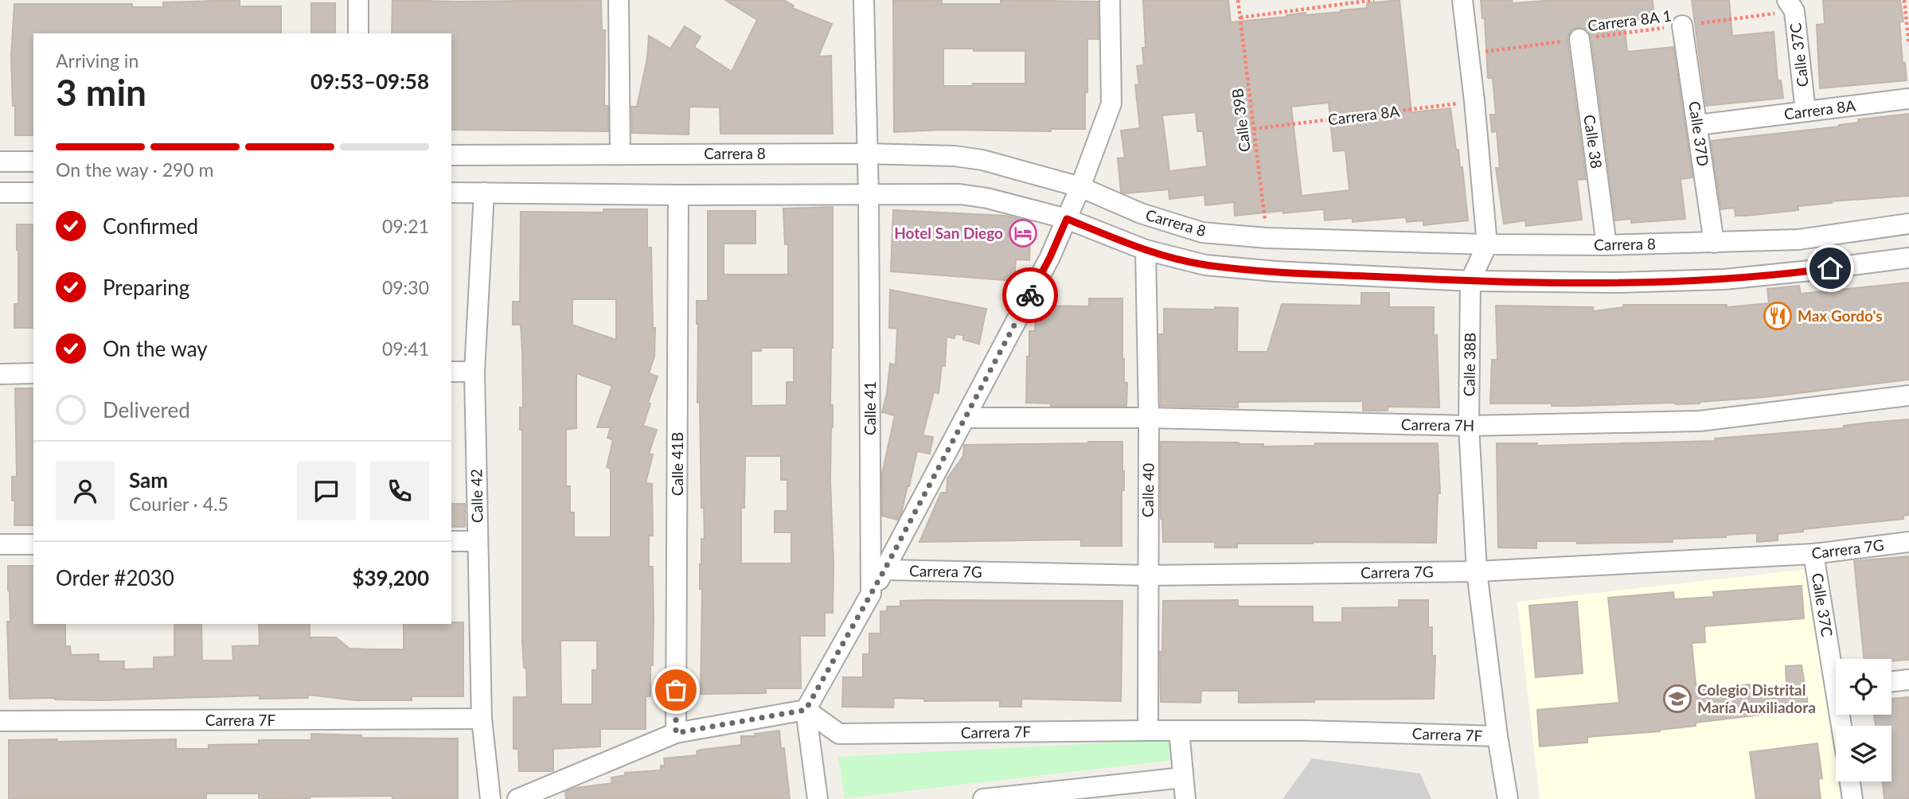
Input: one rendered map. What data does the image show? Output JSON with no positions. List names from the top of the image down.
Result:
{
  "streets": {
    "street": [
      "Calle 37C",
      "Carrera 8A",
      "Calle 37D",
      "Calle 38",
      "Carrera 8",
      "Calle 38B",
      "Calle 41",
      "Carrera 7H",
      "Calle 41B",
      "Calle 40",
      "Calle 42",
      "Carrera 7G",
      "Carrera 7F"
    ],
    "path": ["Carrera 8A 1", "Calle 39B"]
  },
  "crossings": [
    ["Carrera 8A 1", "Calle 37C"],
    ["Carrera 8A 1", "Calle 37D"],
    ["Carrera 8A 1", "Calle 38"],
    ["Carrera 8A 1", "Calle 38B"],
    ["Calle 37C", "Carrera 8A"],
    ["Calle 37C", "Carrera 7G"],
    ["Carrera 8A", "Calle 39B"],
    ["Carrera 8A", "Calle 37D"],
    ["Carrera 8A", "Calle 38B"],
    ["Calle 39B", "Carrera 8"],
    ["Calle 37D", "Carrera 8"],
    ["Calle 38", "Carrera 8"],
    ["Carrera 8", "Calle 38B"],
    ["Carrera 8", "Calle 41"],
    ["Calle 38B", "Carrera 7H"],
    ["Calle 38B", "Carrera 7G"],
    ["Calle 38B", "Carrera 7F"],
    ["Calle 41", "Carrera 7F"],
    ["Carrera 7H", "Calle 40"],
    ["Calle 40", "Carrera 7G"],
    ["Calle 40", "Carrera 7F"],
    ["Calle 42", "Carrera 7F"]
  ],
  "places": {
    "hotel": ["Hotel San Diego"],
    "restaurant": ["Max Gordo's"],
    "school or university": ["Colegio Distrital María Auxiliadora"]
  },
  "page": {
    "heading": ["3 min", "Arriving in", "09:53–09:58"],
    "panel": [
      "Sam",
      "Courier · 4.5",
      "Order #2030",
      "$39,200"
    ],
    "bar": "On the way · 290 m",
    "list": [
      ["Confirmed", "09:21"],
      ["Preparing", "09:30"],
      ["On the way", "09:41"],
      "Delivered"
    ]
  }
}
